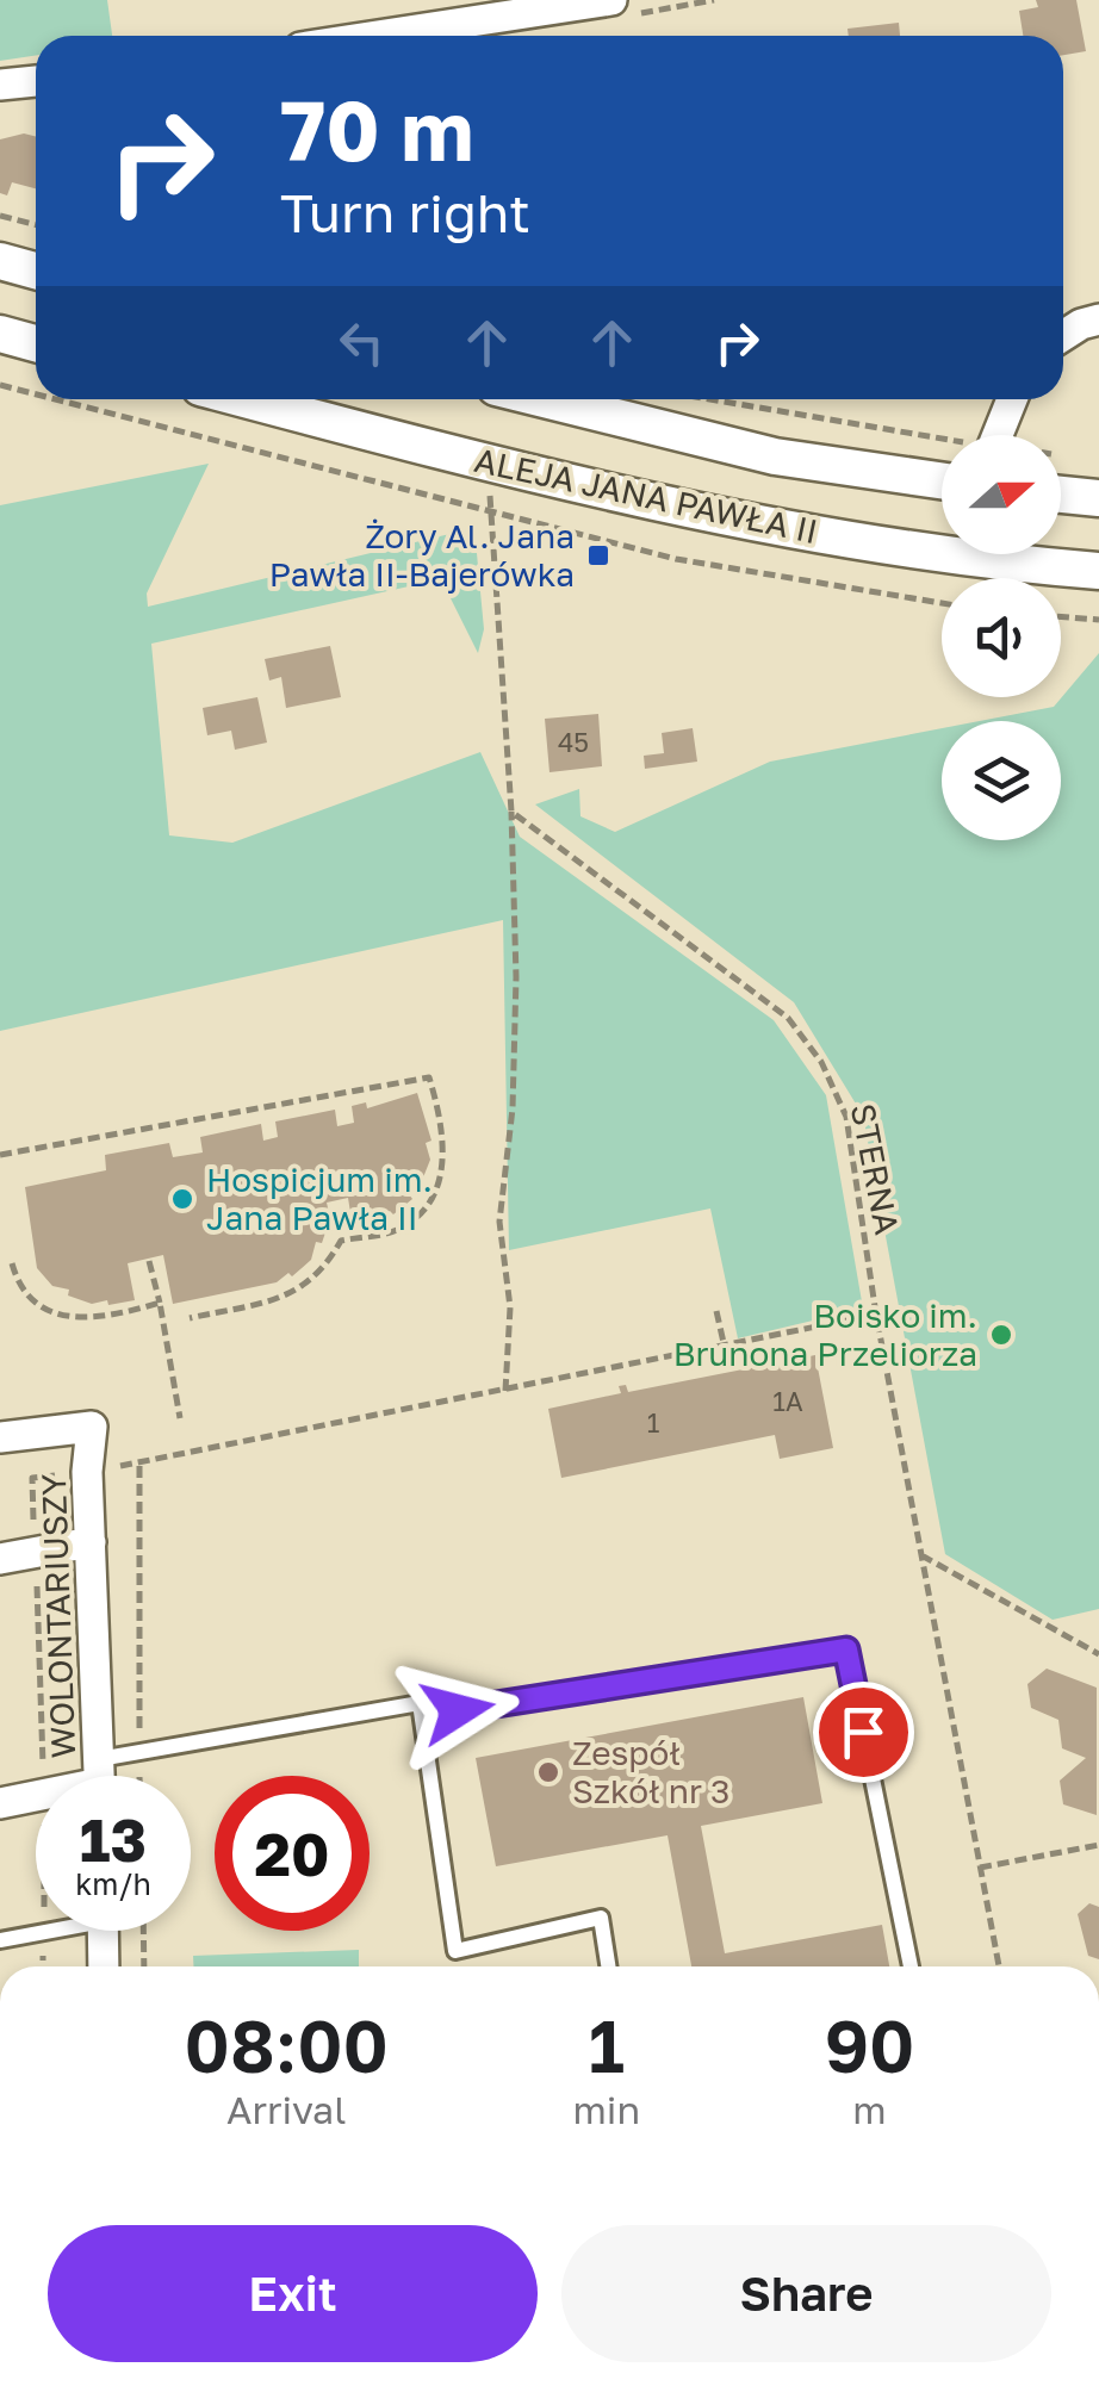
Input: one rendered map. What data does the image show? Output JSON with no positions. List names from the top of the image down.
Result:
{
  "streets": {
    "street": ["ALEJA JANA PAWŁA II", "WOLONTARIUSZY"],
    "path": ["STERNA"]
  },
  "places": {
    "transit": ["Żory Al. Jana Pawła II-Bajerówka"],
    "other": ["Hospicjum im. Jana Pawła II", "Boisko im. Brunona Przeliorza", "Zespół Szkół nr 3"]
  },
  "house_numbers": ["45", "1A", "1"],
  "north": "right",
  "page": {
    "turn": ["70 m", "Turn right"],
    "speed": "13 km/h",
    "limit": "20",
    "eta": [
      "08:00",
      "Arrival",
      "1",
      "min",
      "90",
      "m"
    ],
    "buttons": ["Exit", "Share"]
  }
}
